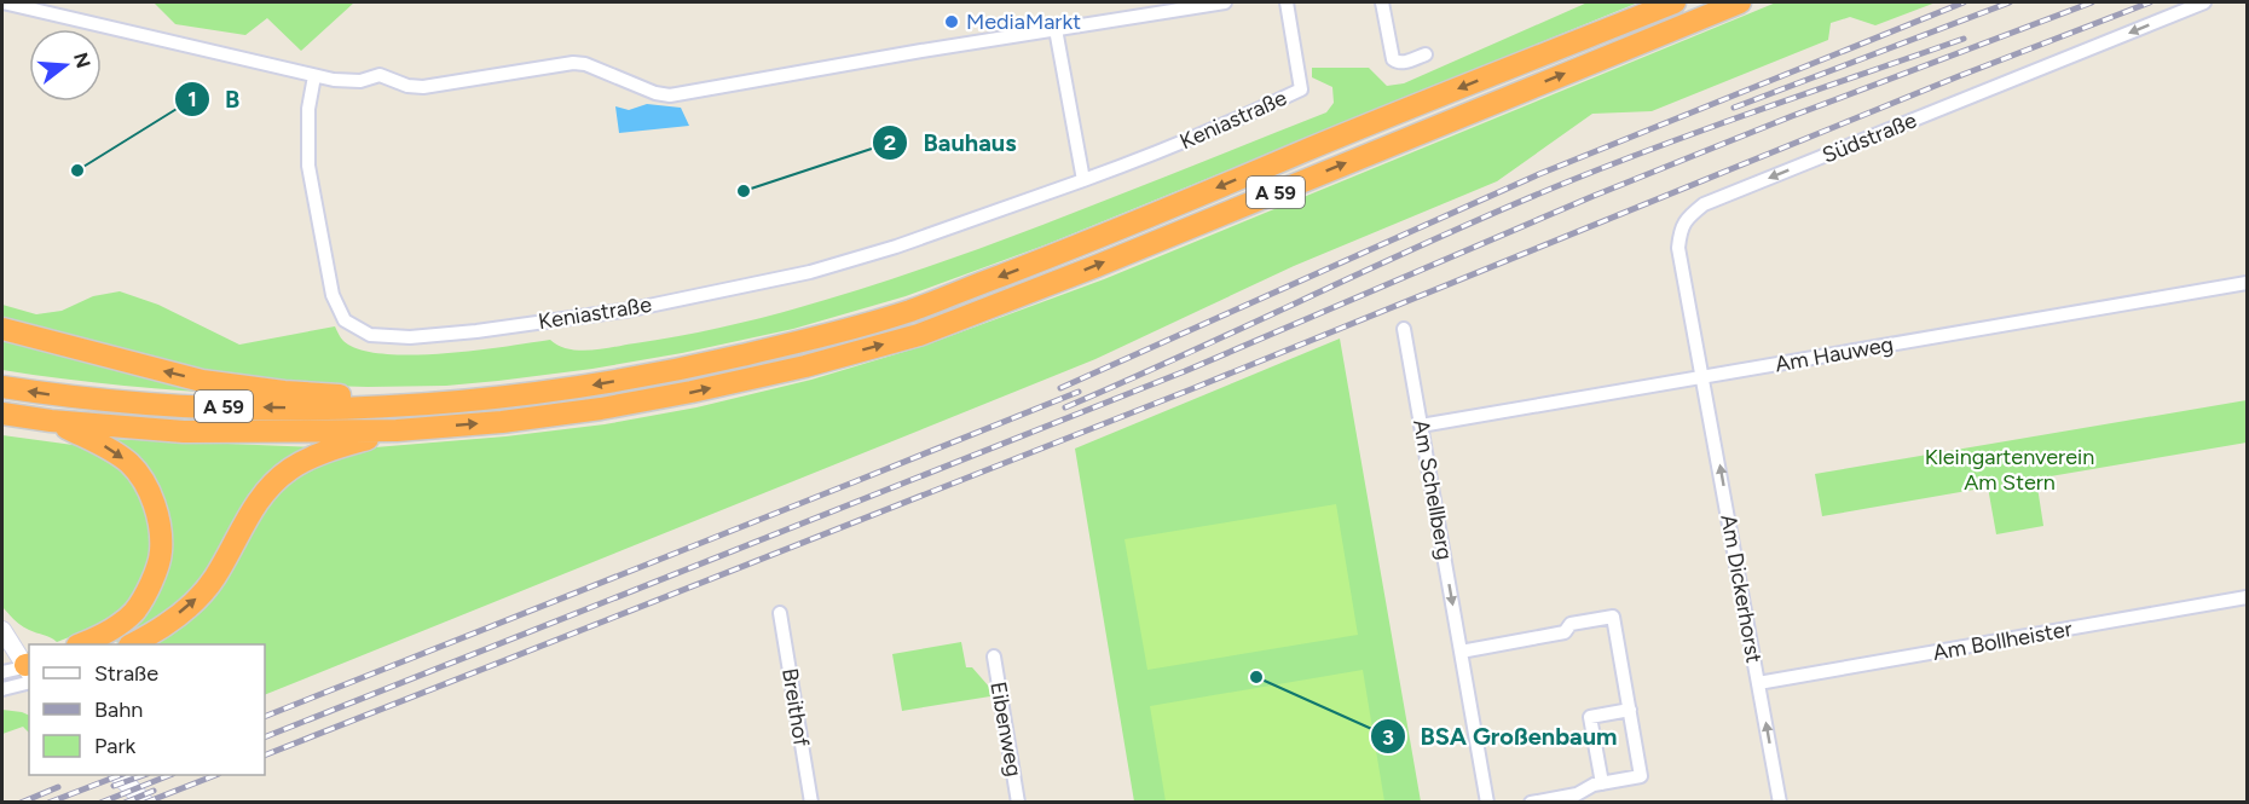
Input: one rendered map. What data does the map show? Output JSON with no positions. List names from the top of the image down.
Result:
{
  "streets": {
    "highway": ["A 59"],
    "street": [
      "Keniastraße",
      "Südstraße",
      "Am Hauweg",
      "Am Schellberg",
      "Am Dickerhorst",
      "Am Bollheister",
      "Breithof",
      "Eibenweg"
    ]
  },
  "crossings": [
    ["Südstraße", "Am Hauweg"],
    ["Südstraße", "Am Dickerhorst"],
    ["Am Hauweg", "Am Schellberg"],
    ["Am Hauweg", "Am Dickerhorst"],
    ["Am Dickerhorst", "Am Bollheister"]
  ],
  "one_way": ["Südstraße", "Am Schellberg", "Am Dickerhorst"],
  "parks": ["Kleingartenverein Am Stern"],
  "places": [
    "MediaMarkt",
    "B",
    "Bauhaus",
    "BSA Großenbaum"
  ],
  "legend": ["Straße", "Bahn", "Park"],
  "north": "right"
}
